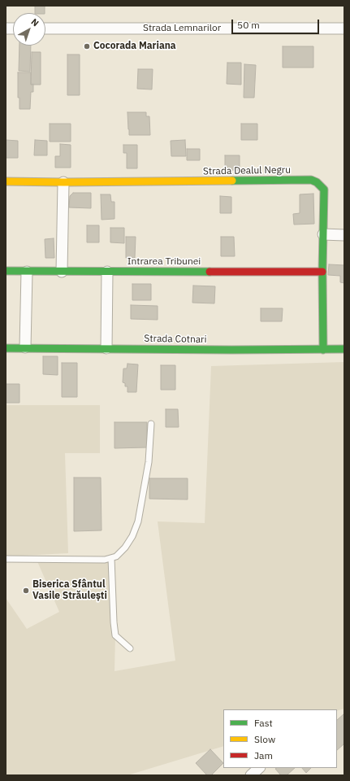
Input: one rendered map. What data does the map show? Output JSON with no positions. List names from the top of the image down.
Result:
{
  "streets": {
    "street": [
      "Strada Lemnarilor",
      "Strada Dealul Negru",
      "Intrarea Tribunei",
      "Strada Cotnari"
    ]
  },
  "crossings": [
    ["Strada Dealul Negru", "Intrarea Tribunei"],
    ["Strada Dealul Negru", "Strada Cotnari"]
  ],
  "places": ["Cocorada Mariana", "Biserica Sfântul Vasile Străulești"],
  "legend": ["Fast", "Slow", "Jam"],
  "scale_bar": "50 m",
  "north": "top right"
}
